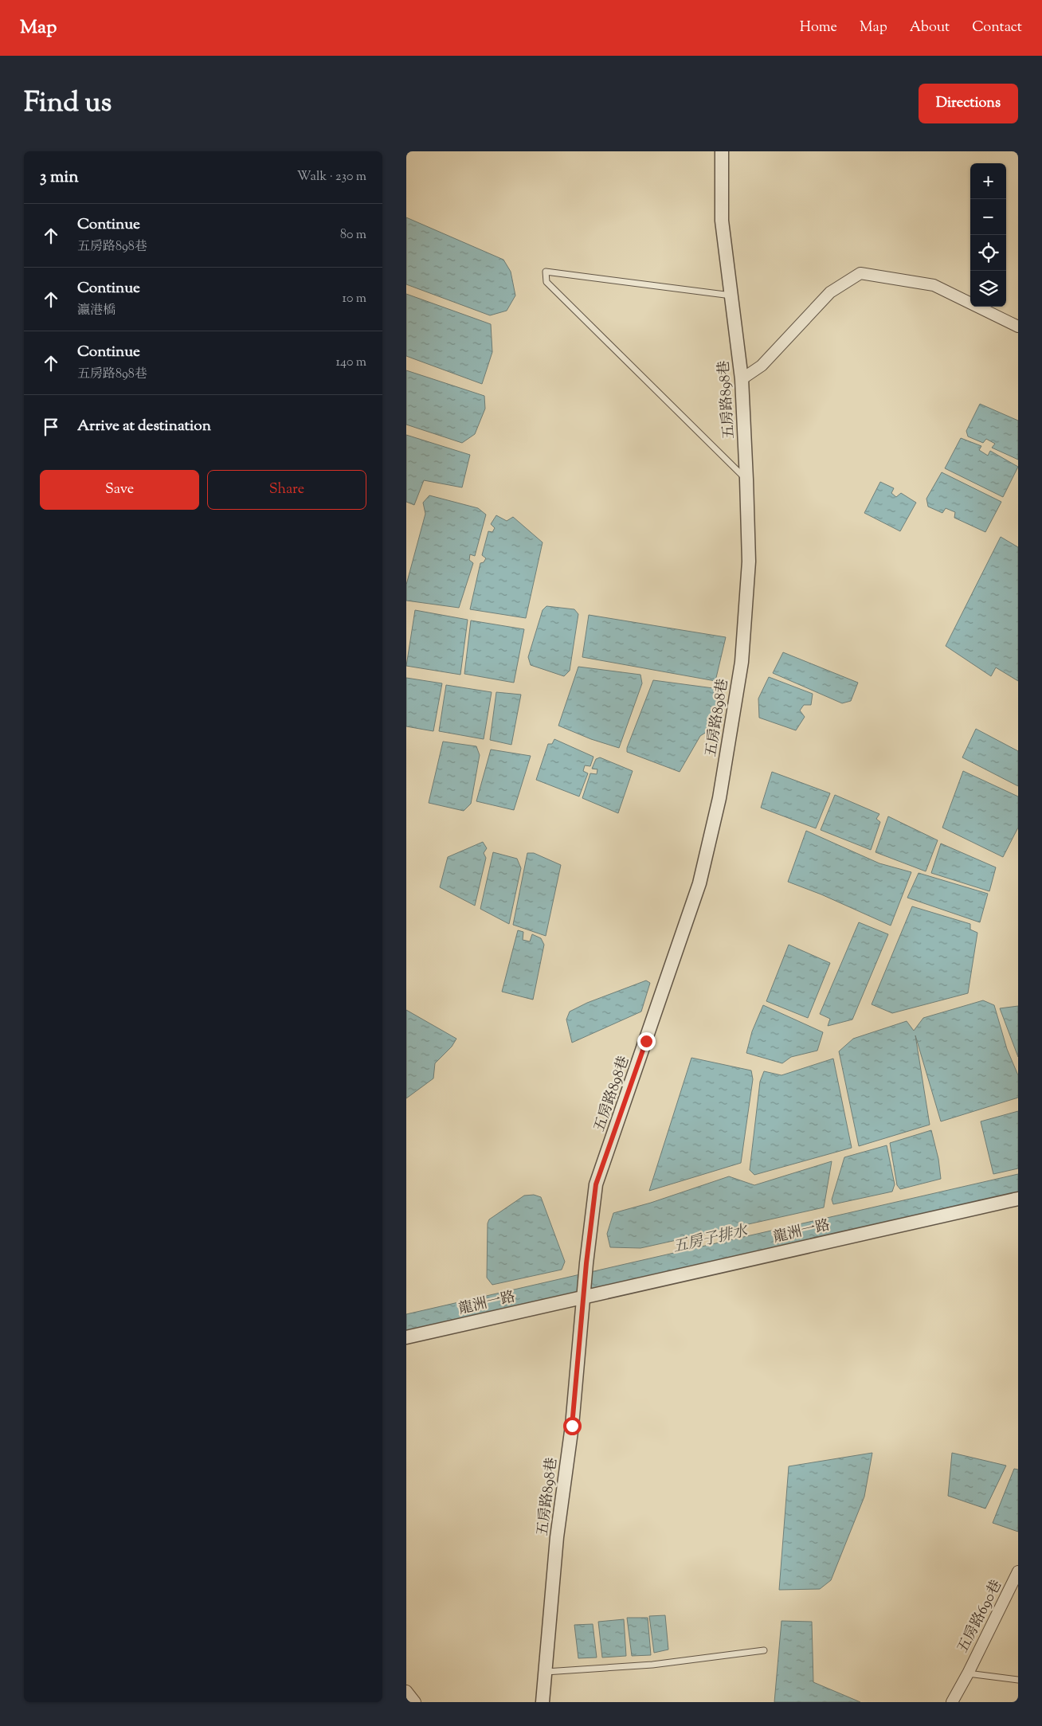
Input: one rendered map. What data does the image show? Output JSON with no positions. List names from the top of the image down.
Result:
{
  "streets": {
    "street": ["五房路898巷", "龍洲一路", "五房路690巷"]
  },
  "crossings": [
    ["五房路898巷", "龍洲一路"]
  ],
  "water": ["五房子排水"],
  "page": {
    "header": "Map",
    "nav": [
      "Home",
      "Map",
      "About",
      "Contact"
    ],
    "title": "Find us",
    "buttons": [
      "Directions",
      ["Save", "Share"]
    ],
    "heading": ["3 min", "Walk · 230 m"],
    "map_buttons": ["+", "−"],
    "list": [
      ["Continue", "五房路898巷", "80 m"],
      ["Continue", "瀛港橋", "10 m"],
      ["Continue", "五房路898巷", "140 m"],
      "Arrive at destination"
    ]
  }
}
